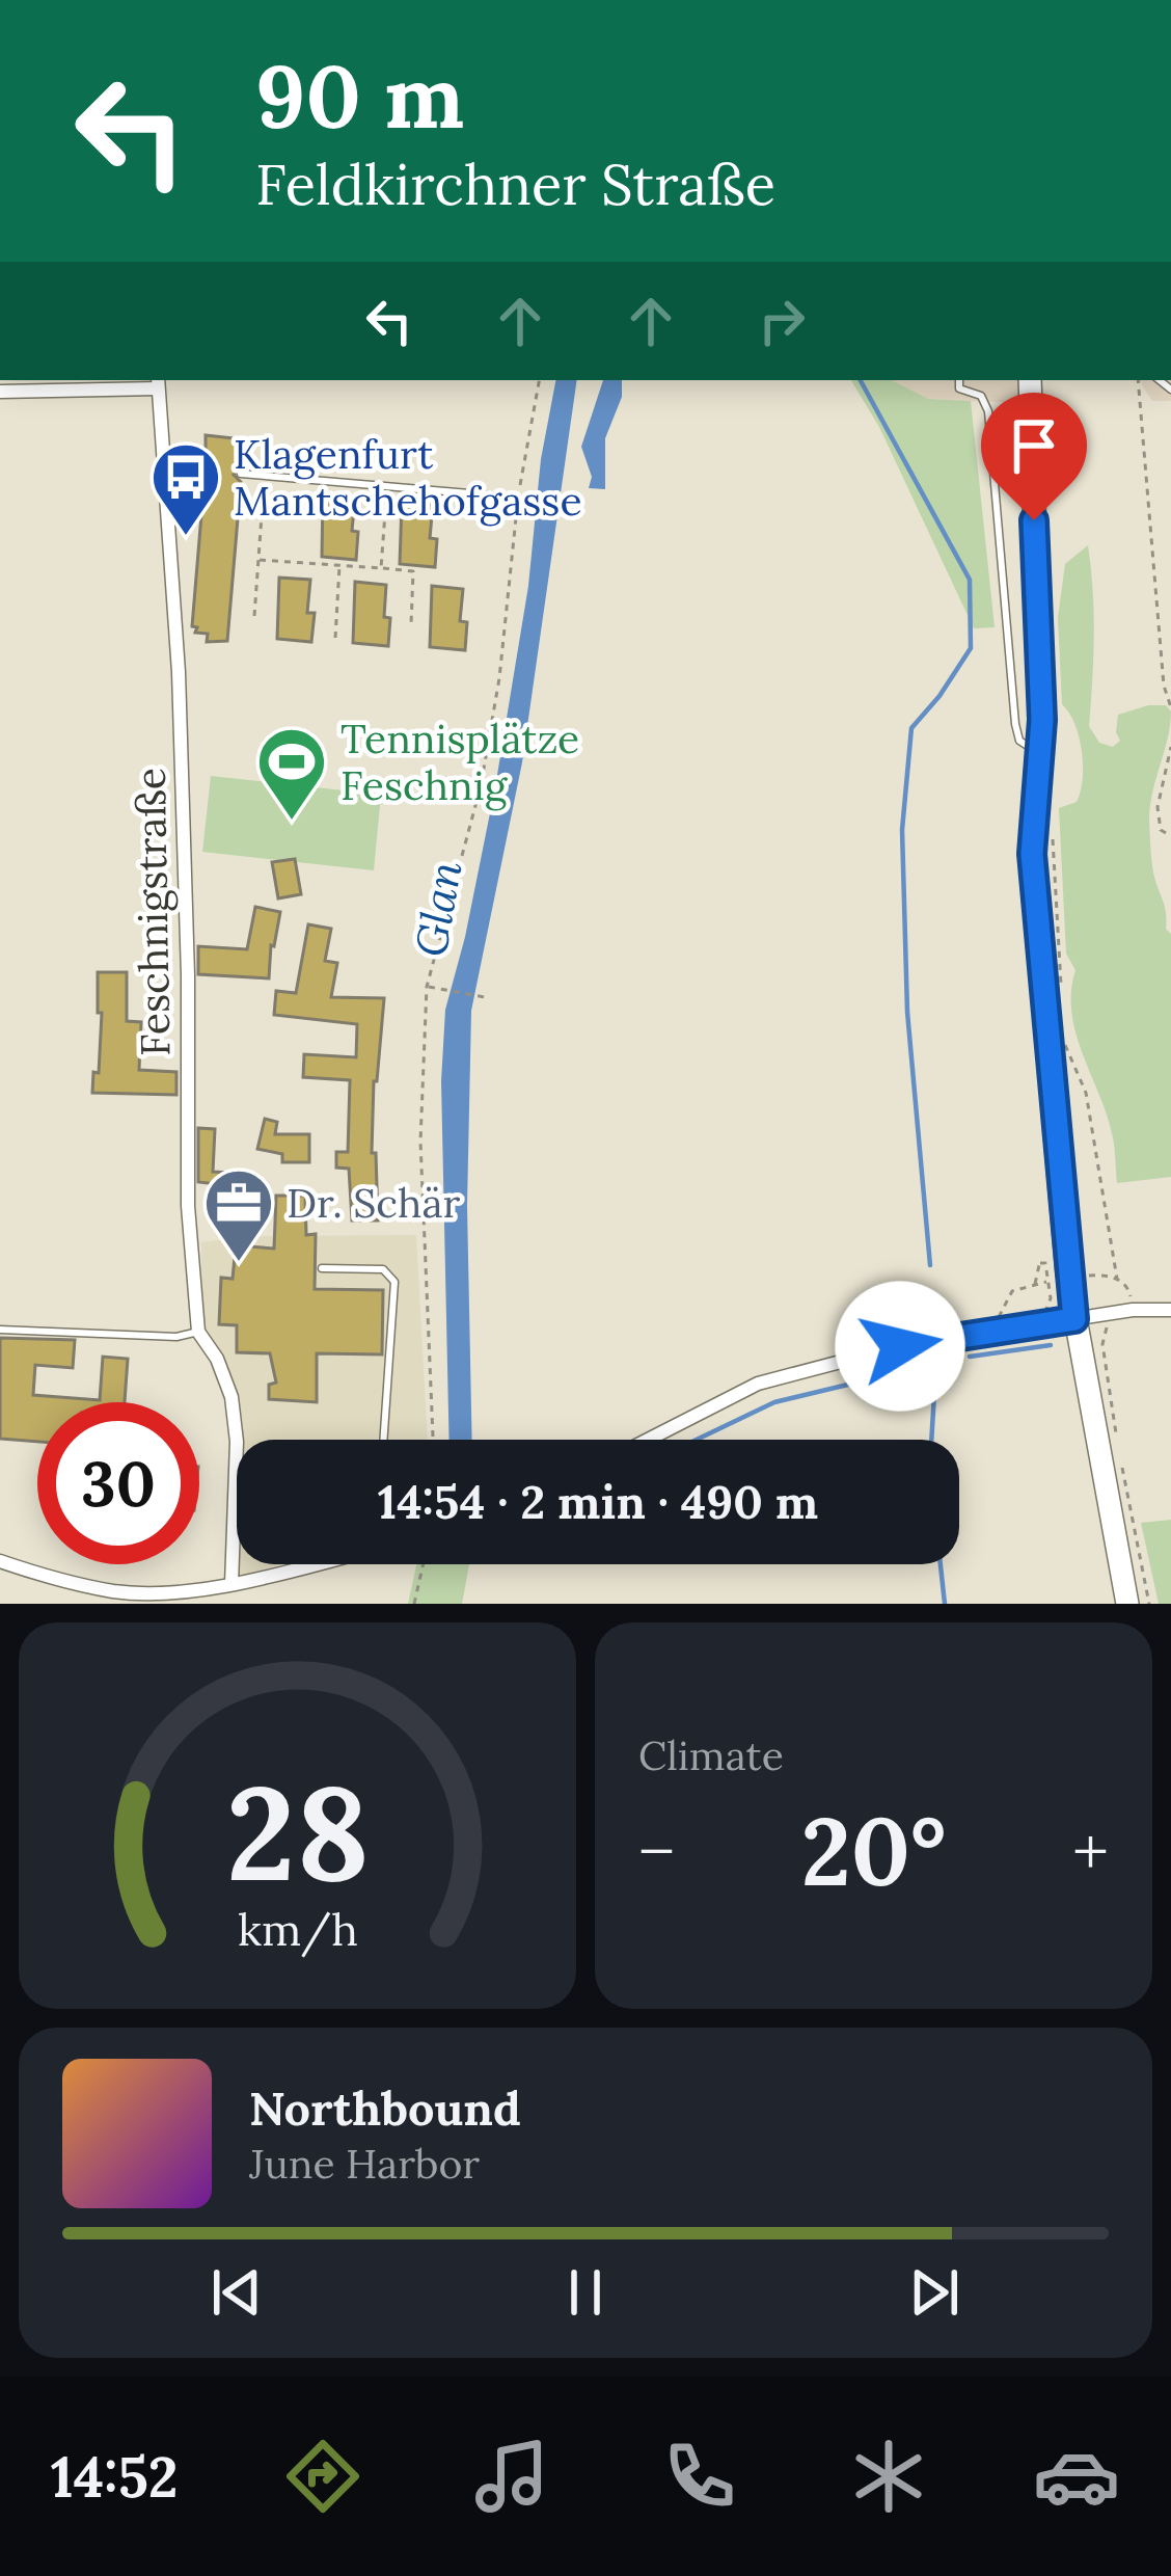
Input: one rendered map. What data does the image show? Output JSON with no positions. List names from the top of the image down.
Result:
{
  "streets": {
    "street": ["Feschnigstraße"]
  },
  "water": ["Glan"],
  "places": {
    "bus stop": ["Klagenfurt Mantschehofgasse"],
    "sports": ["Tennisplätze Feschnig"],
    "office": ["Dr. Schär"]
  },
  "page": {
    "turn": ["90 m", "Feldkirchner Straße"],
    "limit": "30",
    "trip": "14:54 · 2 min · 490 m",
    "tile": "Climate",
    "heat": ["−", "20°", "+"],
    "song": ["Northbound", "June Harbor"],
    "tabs": "14:52",
    "gauge": ["28", "km/h"]
  }
}
